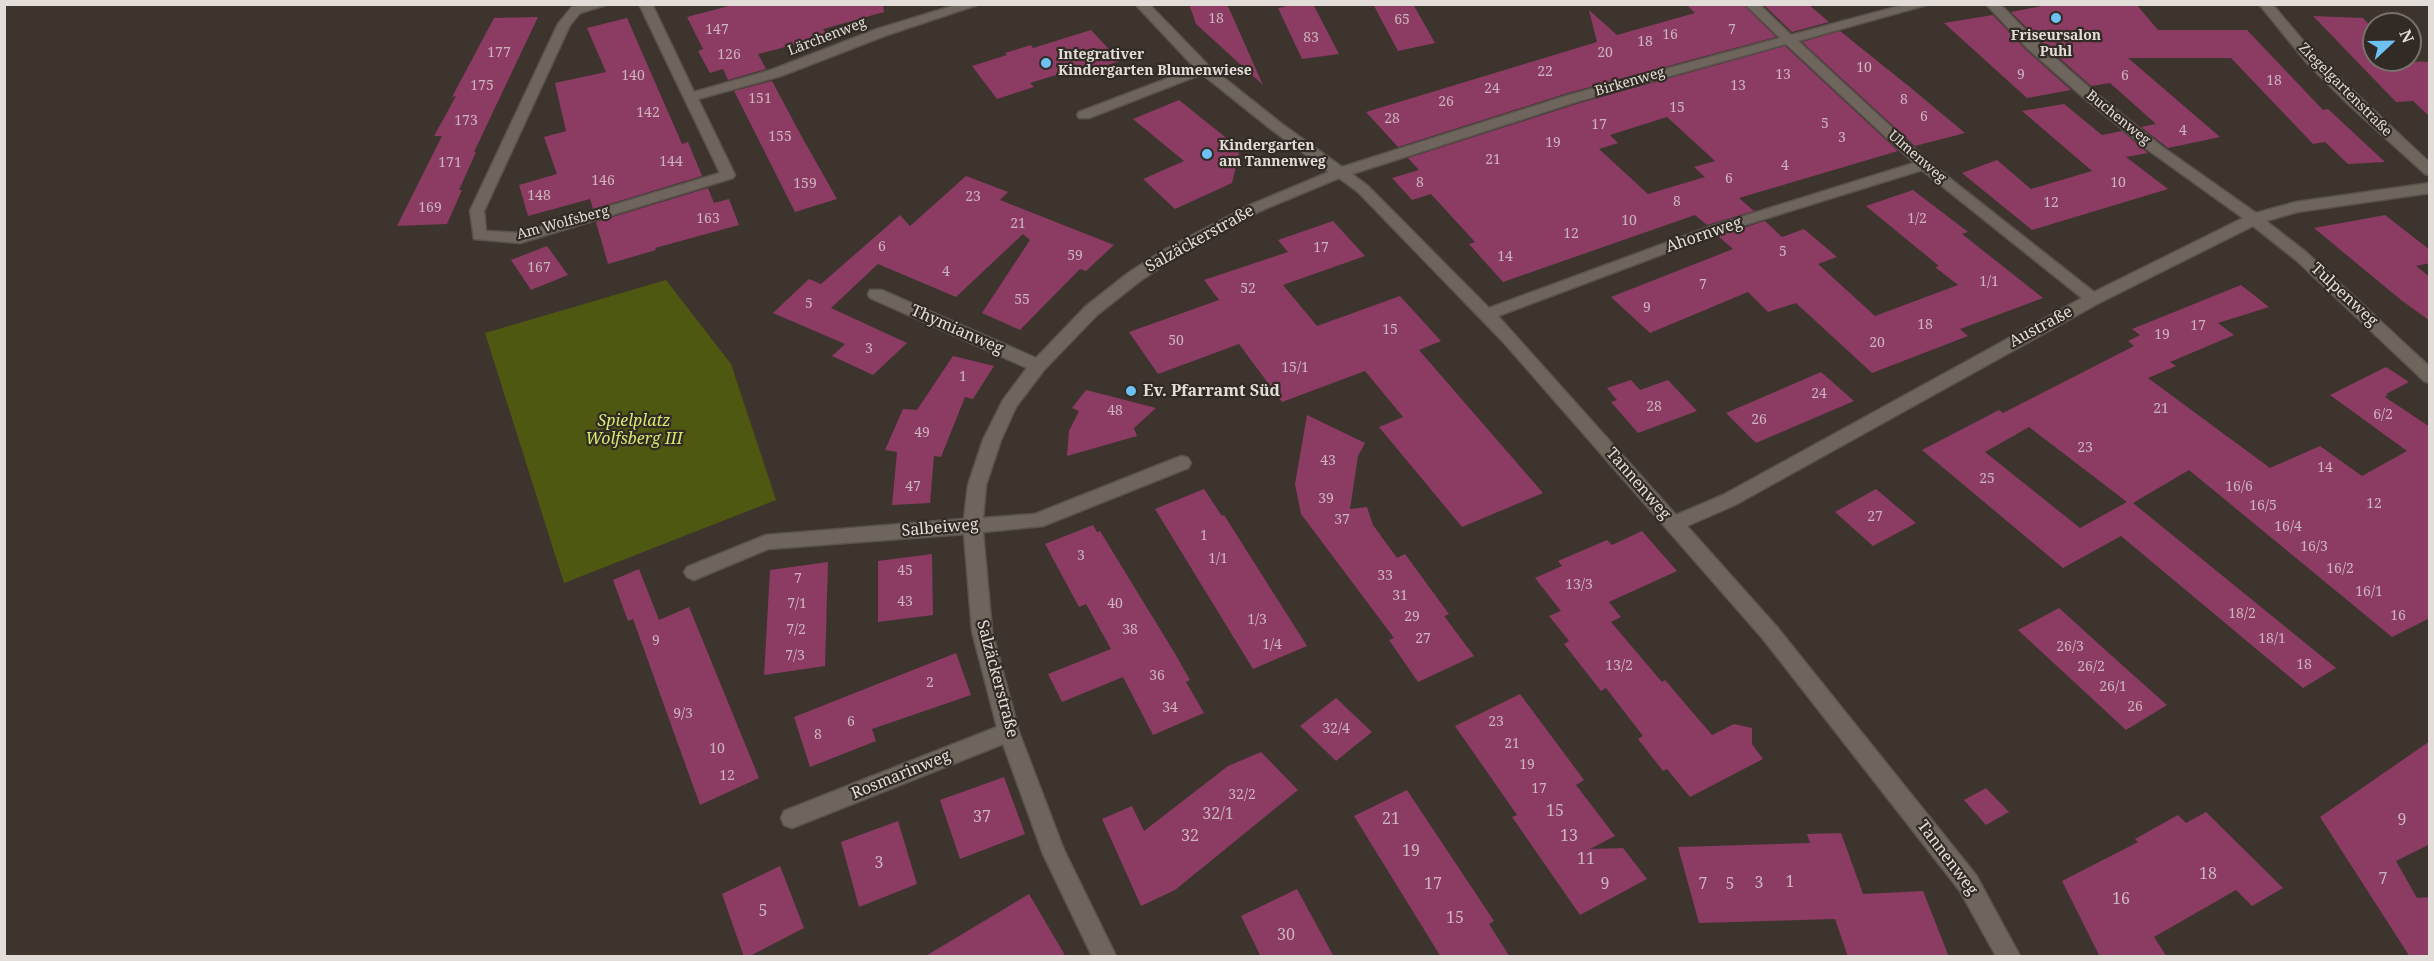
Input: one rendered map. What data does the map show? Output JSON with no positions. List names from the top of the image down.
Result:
{
  "streets": {
    "street": [
      "Lärchenweg",
      "Birkenweg",
      "Ziegelgartenstraße",
      "Buchenweg",
      "Ulmenweg",
      "Am Wolfsberg",
      "Ahornweg",
      "Salzäckerstraße",
      "Tulpenweg",
      "Austraße",
      "Thymianweg",
      "Tannenweg",
      "Salbeiweg",
      "Rosmarinweg"
    ]
  },
  "crossings": [
    ["Lärchenweg", "Am Wolfsberg"],
    ["Birkenweg", "Ulmenweg"],
    ["Birkenweg", "Salzäckerstraße"],
    ["Birkenweg", "Tannenweg"],
    ["Buchenweg", "Tulpenweg"],
    ["Buchenweg", "Austraße"],
    ["Ulmenweg", "Ahornweg"],
    ["Ulmenweg", "Austraße"],
    ["Ahornweg", "Tannenweg"],
    ["Salzäckerstraße", "Thymianweg"],
    ["Salzäckerstraße", "Tannenweg"],
    ["Salzäckerstraße", "Salbeiweg"],
    ["Salzäckerstraße", "Rosmarinweg"],
    ["Tulpenweg", "Austraße"],
    ["Austraße", "Tannenweg"]
  ],
  "parks": ["Spielplatz Wolfsberg III"],
  "places": [
    "Friseursalon Puhl",
    "Integrativer Kindergarten Blumenwiese",
    "Kindergarten am Tannenweg",
    "Ev. Pfarramt Süd"
  ],
  "house_numbers": [
    "18",
    "65",
    "147",
    "7",
    "16",
    "83",
    "18",
    "177",
    "20",
    "126",
    "10",
    "22",
    "13",
    "9",
    "140",
    "6",
    "18",
    "175",
    "13",
    "24",
    "151",
    "8",
    "26",
    "15",
    "142",
    "6",
    "28",
    "173",
    "5",
    "17",
    "4",
    "155",
    "3",
    "19",
    "21",
    "144",
    "171",
    "4",
    "6",
    "146",
    "8",
    "10",
    "159",
    "148",
    "23",
    "8",
    "12",
    "169",
    "163",
    "1/2",
    "10",
    "21",
    "12",
    "6",
    "17",
    "5",
    "59",
    "14",
    "167",
    "4",
    "1/1",
    "7",
    "52",
    "55",
    "5",
    "9",
    "18",
    "17",
    "15",
    "19",
    "50",
    "20",
    "3",
    "15/1",
    "1",
    "24",
    "28",
    "21",
    "48",
    "6/2",
    "26",
    "49",
    "23",
    "43",
    "14",
    "25",
    "47",
    "16/6",
    "39",
    "12",
    "16/5",
    "27",
    "37",
    "16/4",
    "1",
    "16/3",
    "3",
    "1/1",
    "16/2",
    "45",
    "33",
    "7",
    "13/3",
    "16/1",
    "31",
    "43",
    "7/1",
    "40",
    "18/2",
    "16",
    "29",
    "1/3",
    "7/2",
    "38",
    "27",
    "18/1",
    "9",
    "1/4",
    "26/3",
    "7/3",
    "18",
    "13/2",
    "26/2",
    "36",
    "2",
    "26/1",
    "26",
    "34",
    "9/3",
    "6",
    "23",
    "32/4",
    "8",
    "21",
    "10",
    "19",
    "12",
    "17",
    "32/2",
    "15",
    "32/1",
    "37",
    "21",
    "9",
    "32",
    "13",
    "19",
    "11",
    "3",
    "18",
    "7",
    "1",
    "3",
    "17",
    "9",
    "7",
    "5",
    "16",
    "5",
    "15",
    "30"
  ],
  "north": "right"
}
